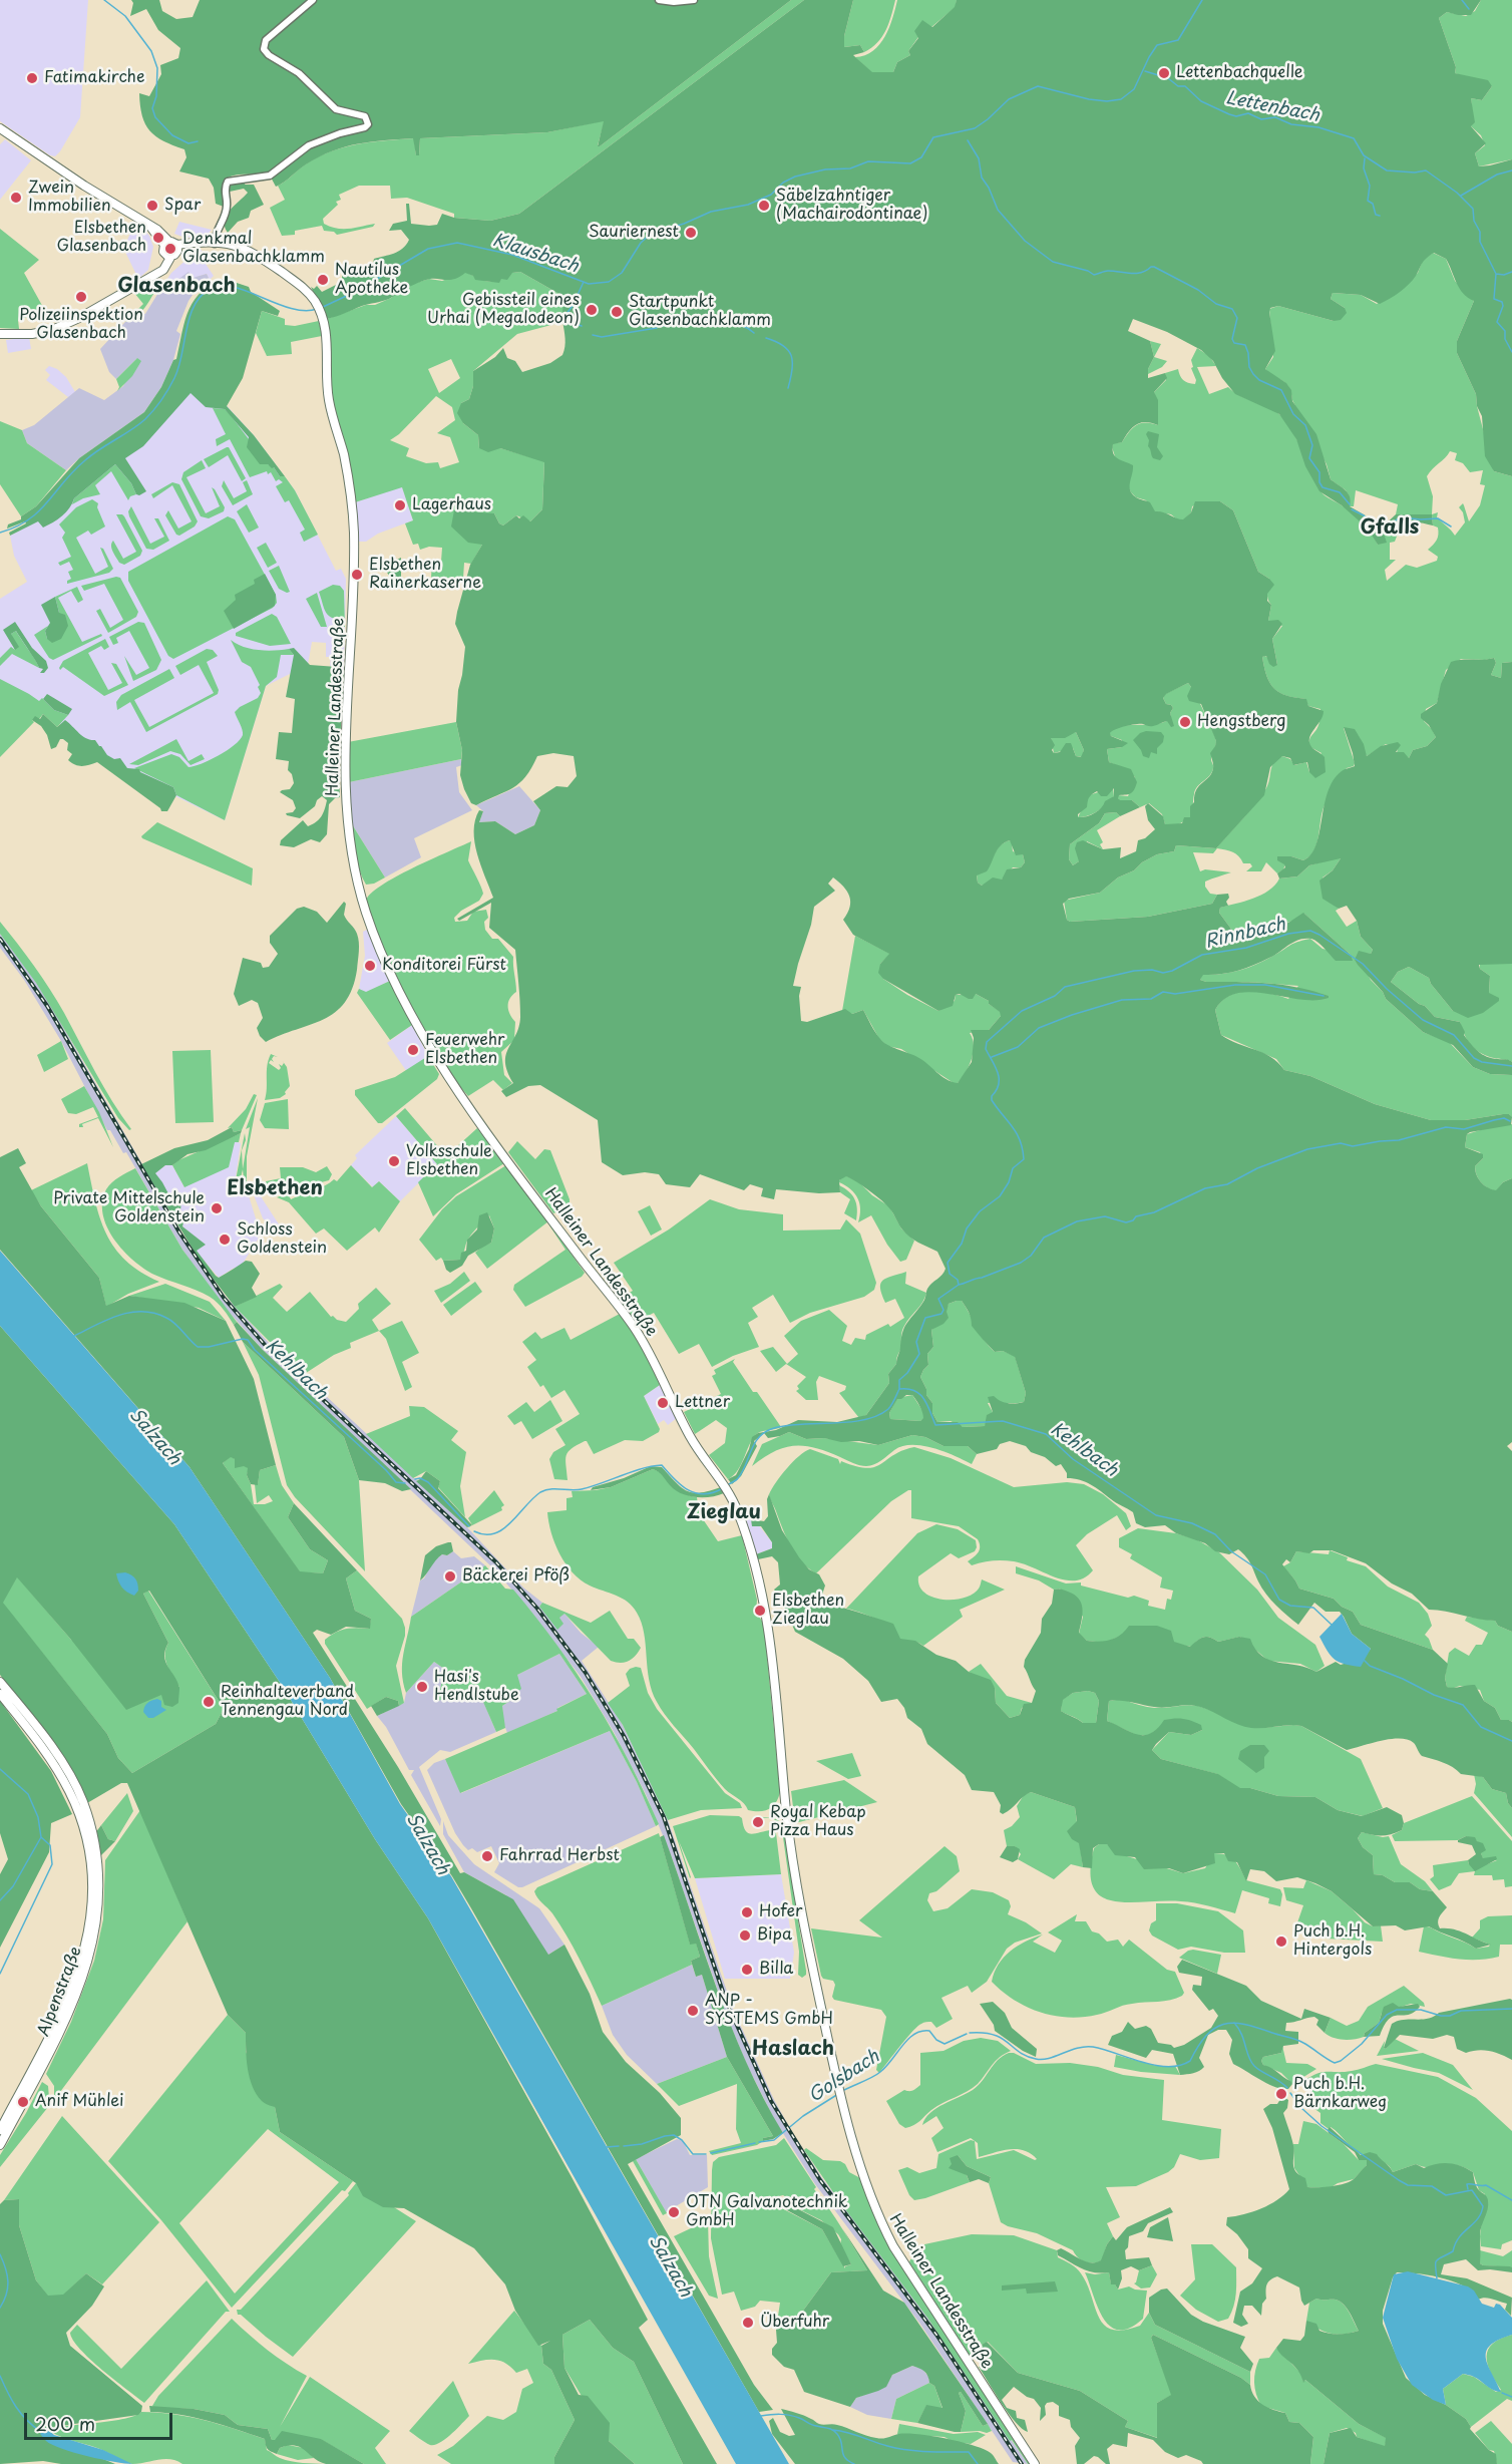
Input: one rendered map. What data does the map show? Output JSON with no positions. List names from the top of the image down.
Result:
{
  "streets": {
    "main road": ["Halleiner Landesstraße", "Alpenstraße"]
  },
  "districts": [
    "Glasenbach",
    "Gfalls",
    "Elsbethen",
    "Zieglau",
    "Haslach"
  ],
  "water": [
    "Lettenbach",
    "Klausbach",
    "Rinnbach",
    "Kehlbach",
    "Salzach",
    "Golsbach"
  ],
  "places": [
    "Lettenbachquelle",
    "Fatimakirche",
    "Zwein Immobilien",
    "Spar",
    "Säbelzahntiger (Machairodontinae)",
    "Sauriernest",
    "Elsbethen Glasenbach",
    "Denkmal Glasenbachklamm",
    "Nautilus Apotheke",
    "Polizeiinspektion Glasenbach",
    "Gebissteil eines Urhai (Megalodeon)",
    "Startpunkt Glasenbachklamm",
    "Lagerhaus",
    "Elsbethen Rainerkaserne",
    "Hengstberg",
    "Konditorei Fürst",
    "Feuerwehr Elsbethen",
    "Volksschule Elsbethen",
    "Private Mittelschule Goldenstein",
    "Schloss Goldenstein",
    "Lettner",
    "Bäckerei Pföß",
    "Elsbethen Zieglau",
    "Hasi's Hendlstube",
    "Reinhalteverband Tennengau Nord",
    "Royal Kebap Pizza Haus",
    "Fahrrad Herbst",
    "Hofer",
    "Bipa",
    "Puch b.H. Hintergols",
    "Billa",
    "ANP - SYSTEMS GmbH",
    "Puch b.H. Bärnkarweg",
    "Anif Mühlei",
    "OTN Galvanotechnik GmbH",
    "Überfuhr"
  ],
  "scale_bar": "200 m"
}
